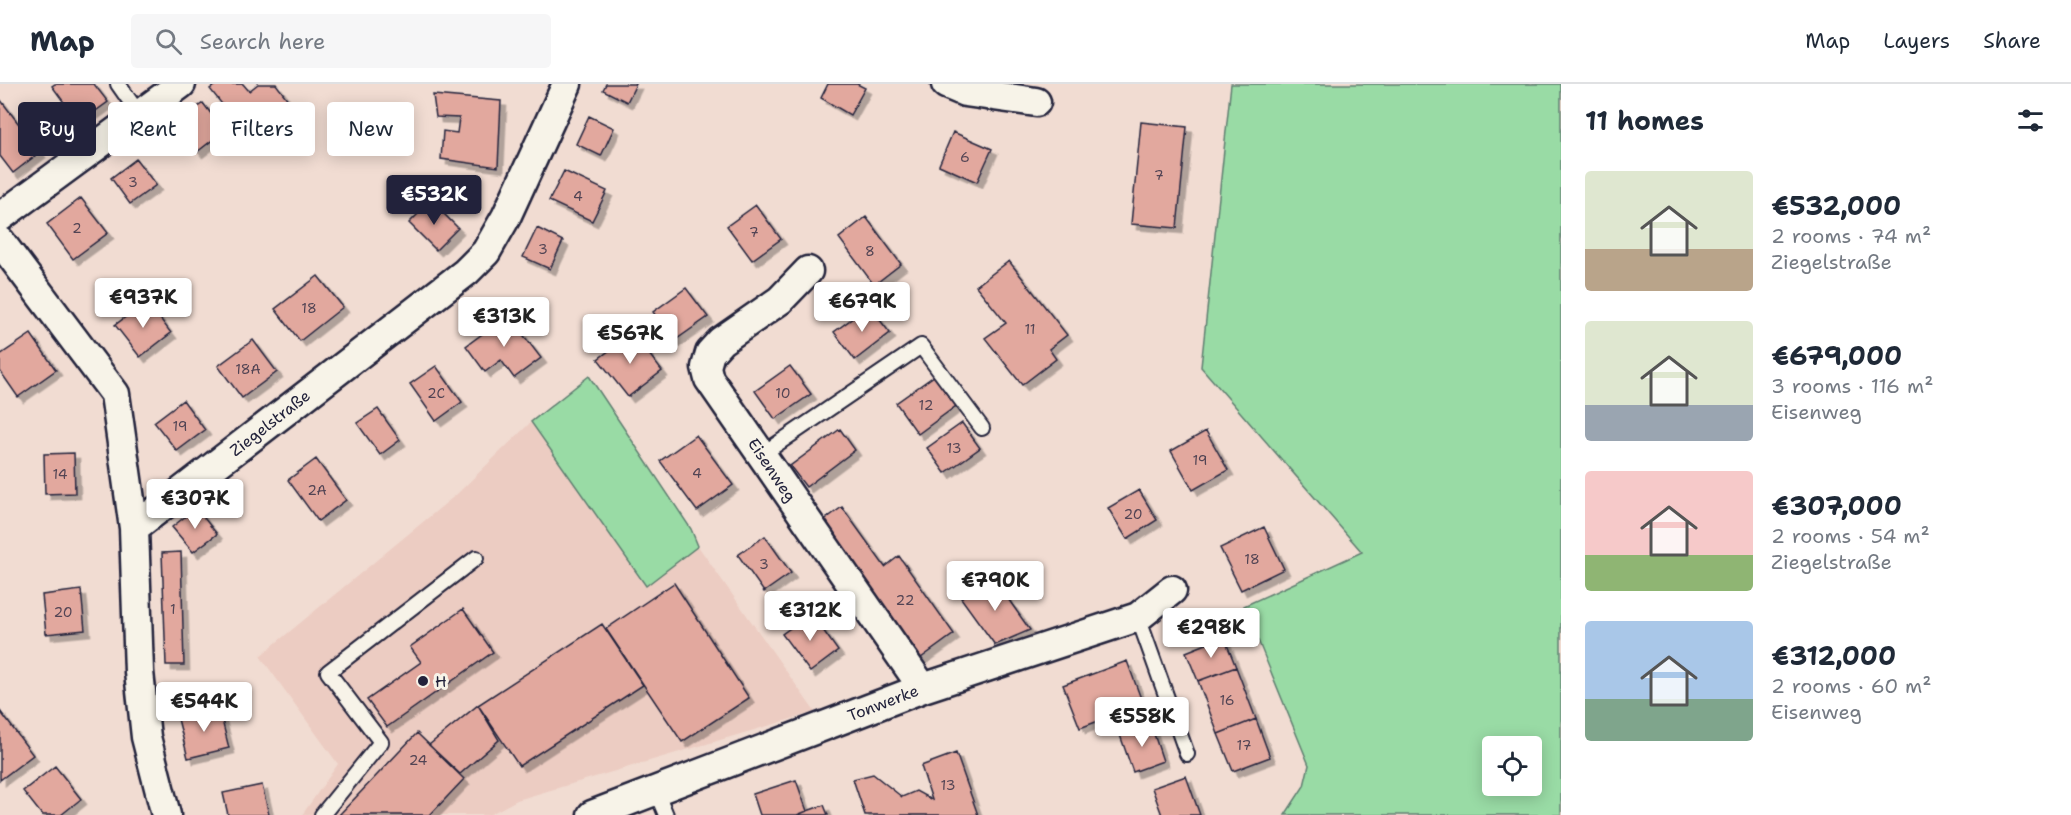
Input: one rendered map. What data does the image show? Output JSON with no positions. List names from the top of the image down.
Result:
{
  "streets": {
    "street": ["Ziegelstraße", "Eisenweg", "Tonwerke"]
  },
  "crossings": [
    ["Eisenweg", "Tonwerke"]
  ],
  "places": ["H"],
  "house_numbers": [
    "6",
    "7",
    "3",
    "4",
    "2",
    "7",
    "3",
    "8",
    "18",
    "11",
    "18A",
    "2C",
    "10",
    "12",
    "19",
    "13",
    "19",
    "4",
    "14",
    "2A",
    "20",
    "18",
    "3",
    "22",
    "1",
    "20",
    "16",
    "17",
    "24",
    "13"
  ],
  "page": {
    "header": "Map",
    "search": "Search here",
    "nav": ["Map", "Layers", "Share"],
    "heading": "11 homes",
    "chip": [
      "Buy",
      "Rent",
      "Filters",
      "New"
    ],
    "list": [
      {
        "name": "€532,000",
        "note": "2 rooms · 74 m² · Ziegelstraße"
      },
      {
        "name": "€679,000",
        "note": "3 rooms · 116 m² · Eisenweg"
      },
      {
        "name": "€307,000",
        "note": "2 rooms · 54 m² · Ziegelstraße"
      },
      {
        "name": "€312,000",
        "note": "2 rooms · 60 m² · Eisenweg"
      }
    ],
    "price": [
      "€532K",
      "€937K",
      "€679K",
      "€313K",
      "€567K",
      "€307K",
      "€790K",
      "€312K",
      "€298K",
      "€544K",
      "€558K"
    ]
  }
}
